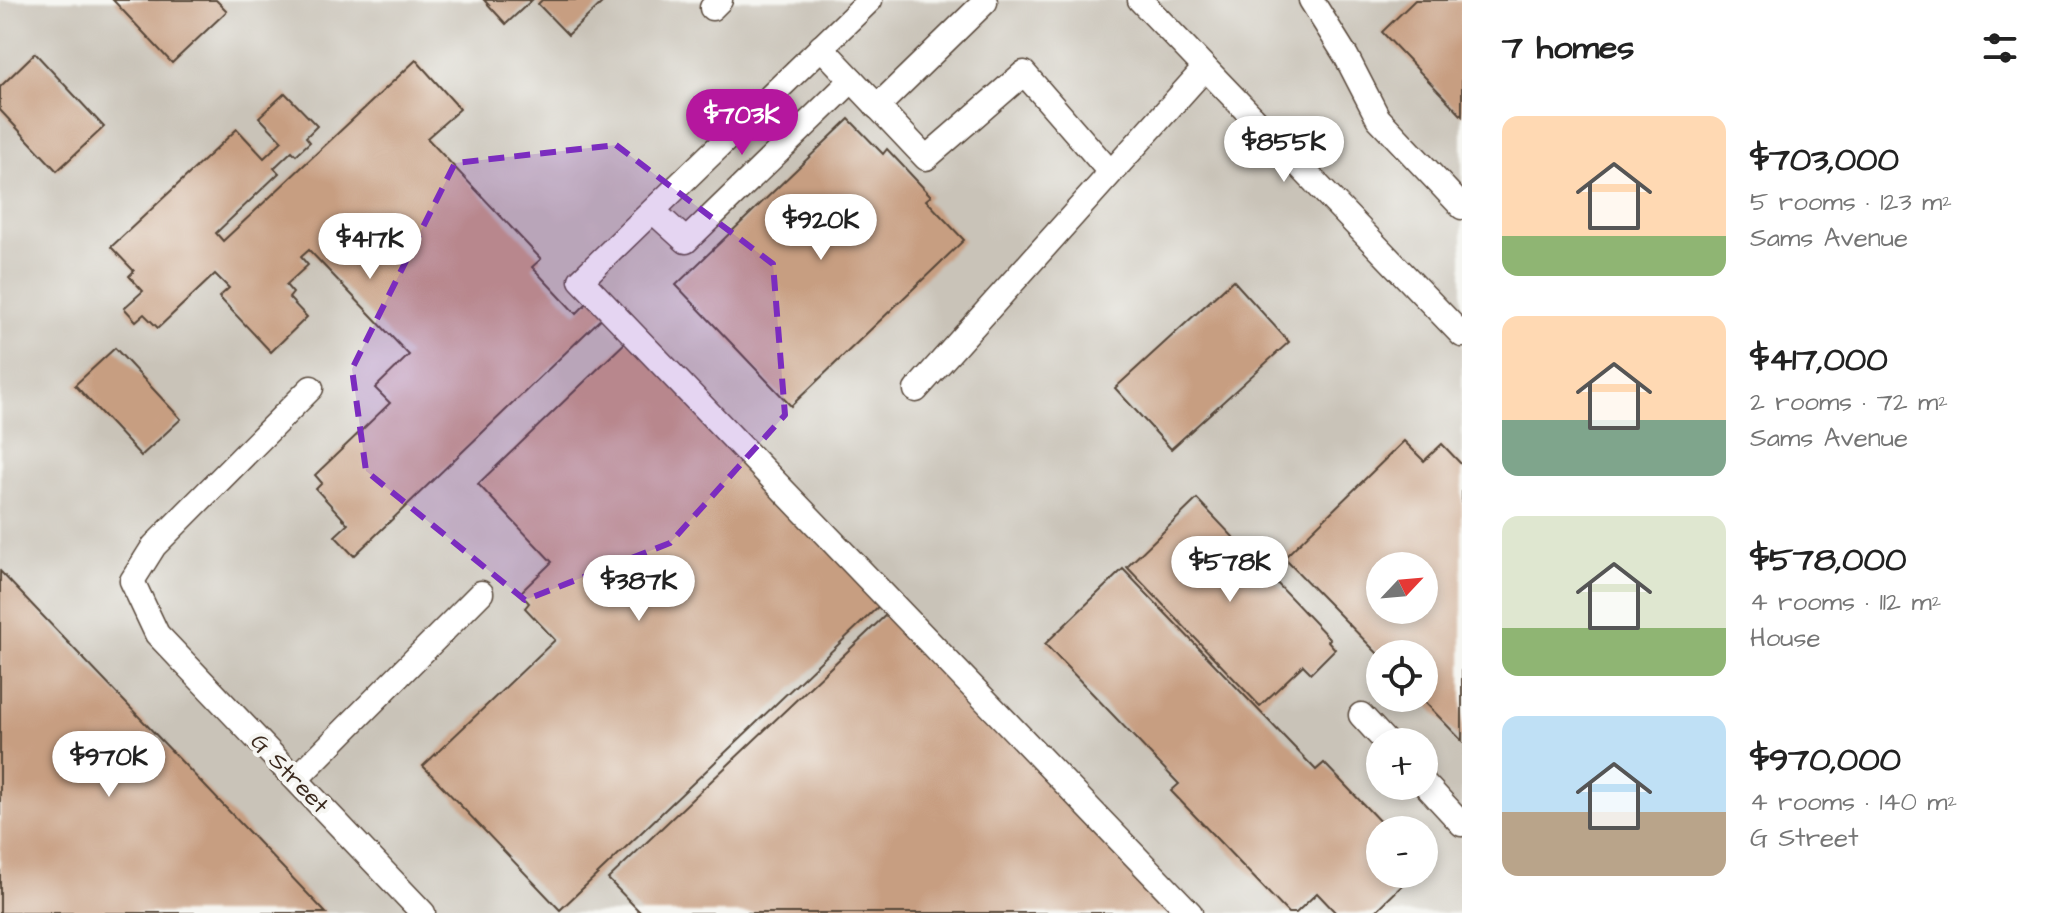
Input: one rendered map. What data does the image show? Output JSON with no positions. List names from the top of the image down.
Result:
{
  "streets": {
    "street": ["G Street"]
  },
  "north": "top right",
  "page": {
    "heading": "7 homes",
    "price": [
      "$703K",
      "$855K",
      "$920K",
      "$417K",
      "$578K",
      "$387K",
      "$970K"
    ],
    "list": [
      {
        "name": "$703,000",
        "note": "5 rooms · 123 m² · Sams Avenue"
      },
      {
        "name": "$417,000",
        "note": "2 rooms · 72 m² · Sams Avenue"
      },
      {
        "name": "$578,000",
        "note": "4 rooms · 112 m² · House"
      },
      {
        "name": "$970,000",
        "note": "4 rooms · 140 m² · G Street"
      }
    ],
    "map_buttons": ["+", "−"]
  }
}
